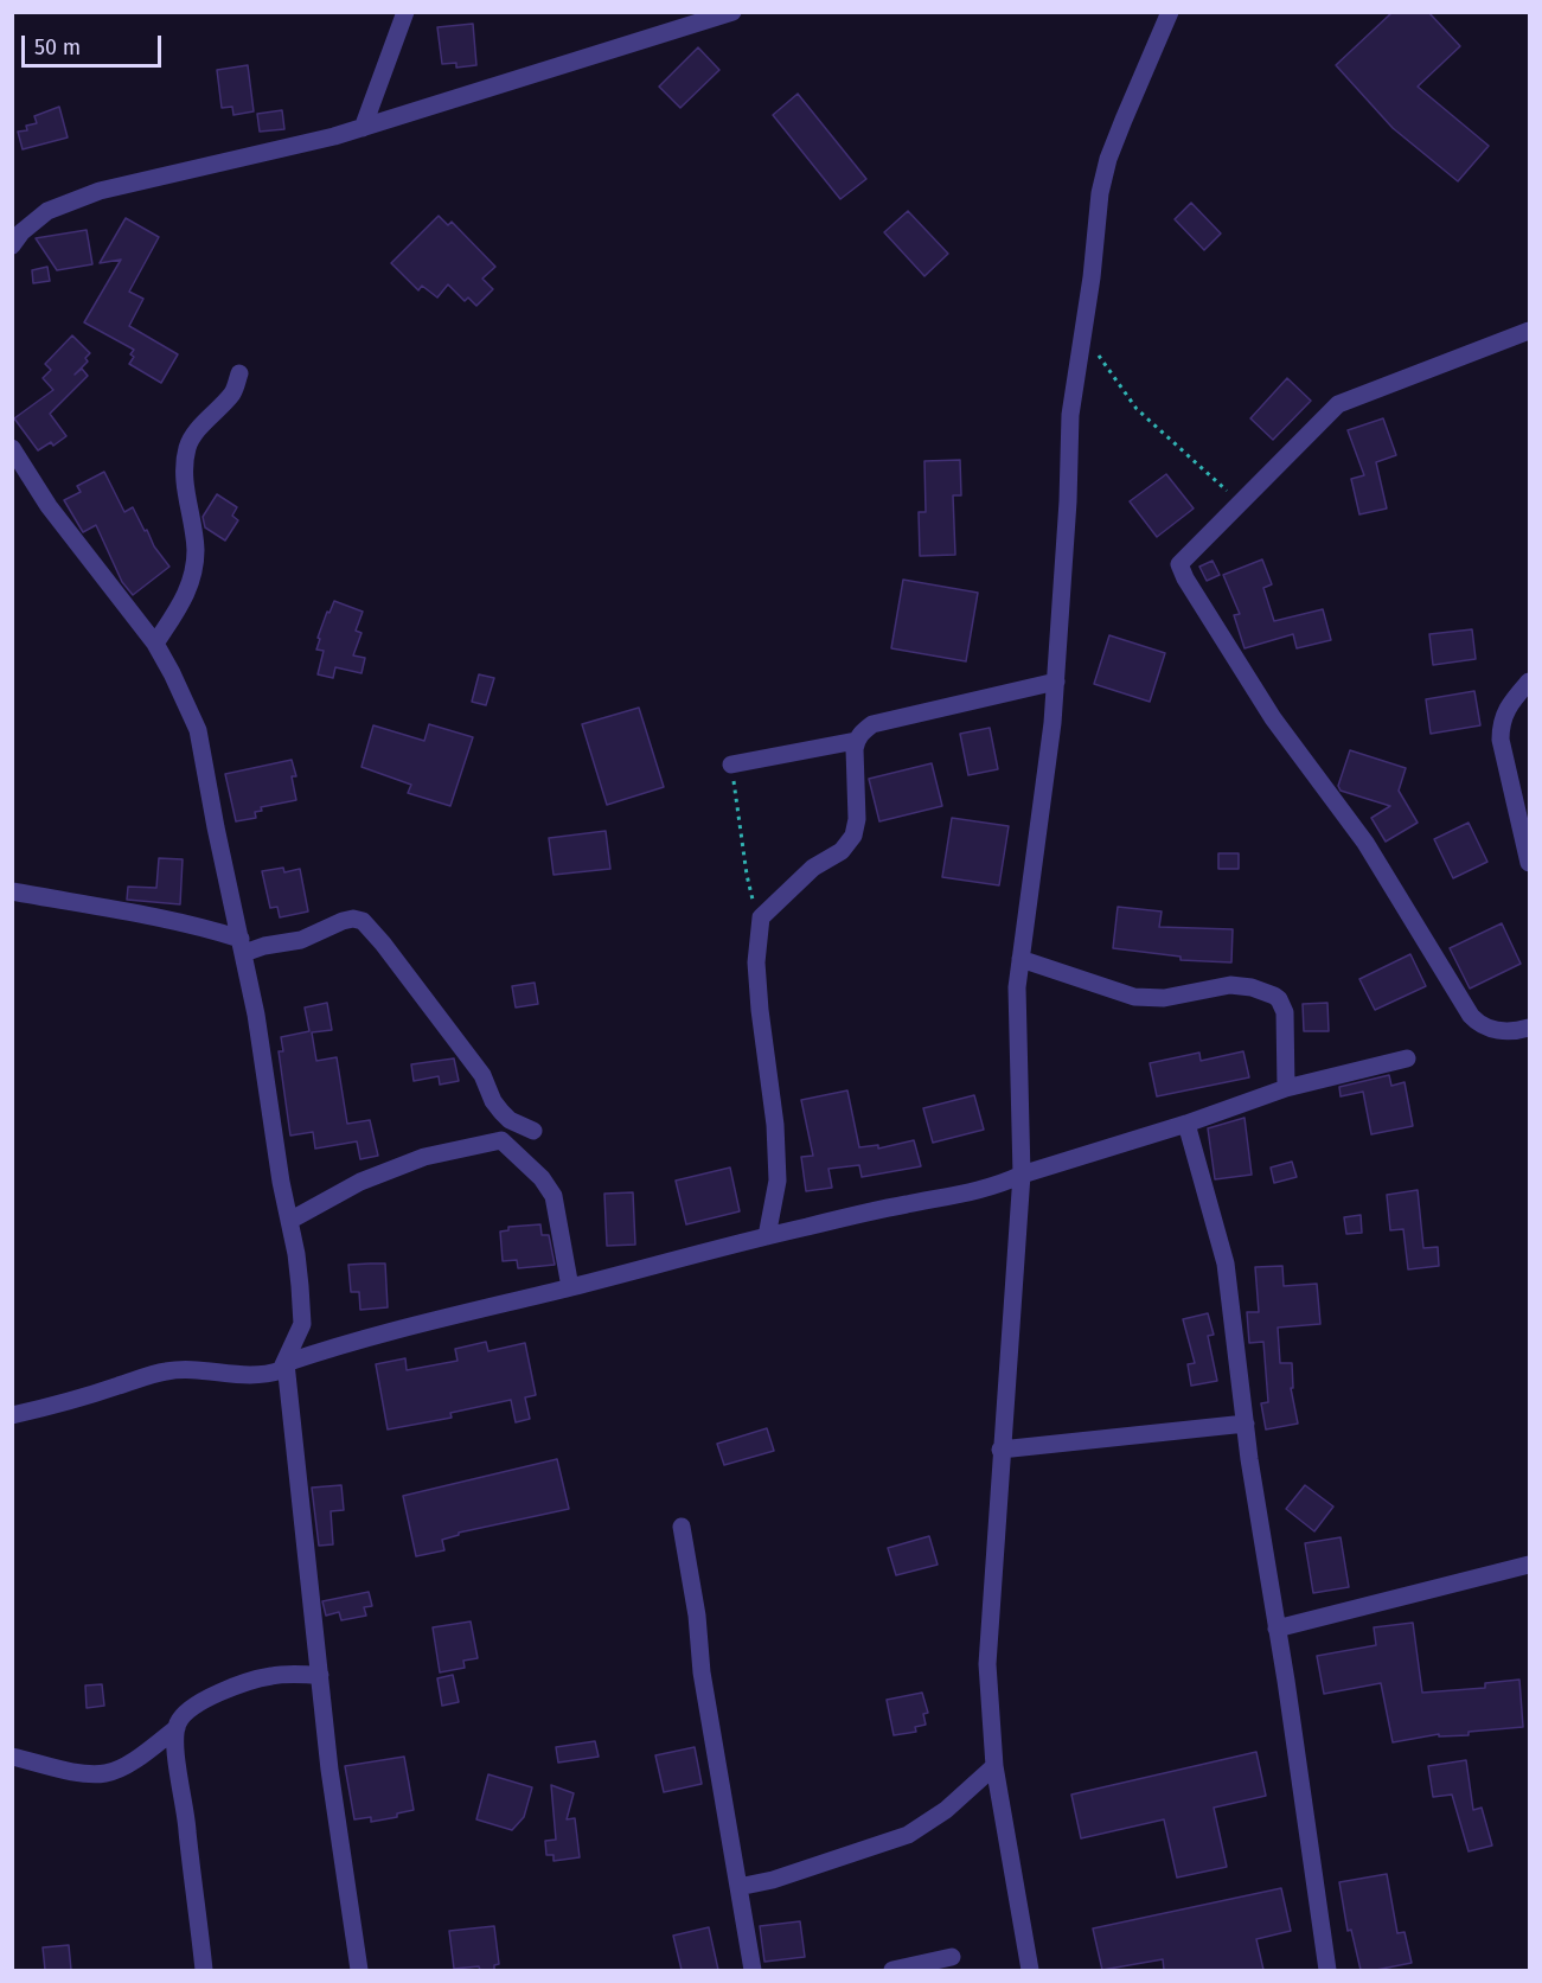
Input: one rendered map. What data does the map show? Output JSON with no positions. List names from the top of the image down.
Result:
{
  "scale_bar": "50 m"
}
